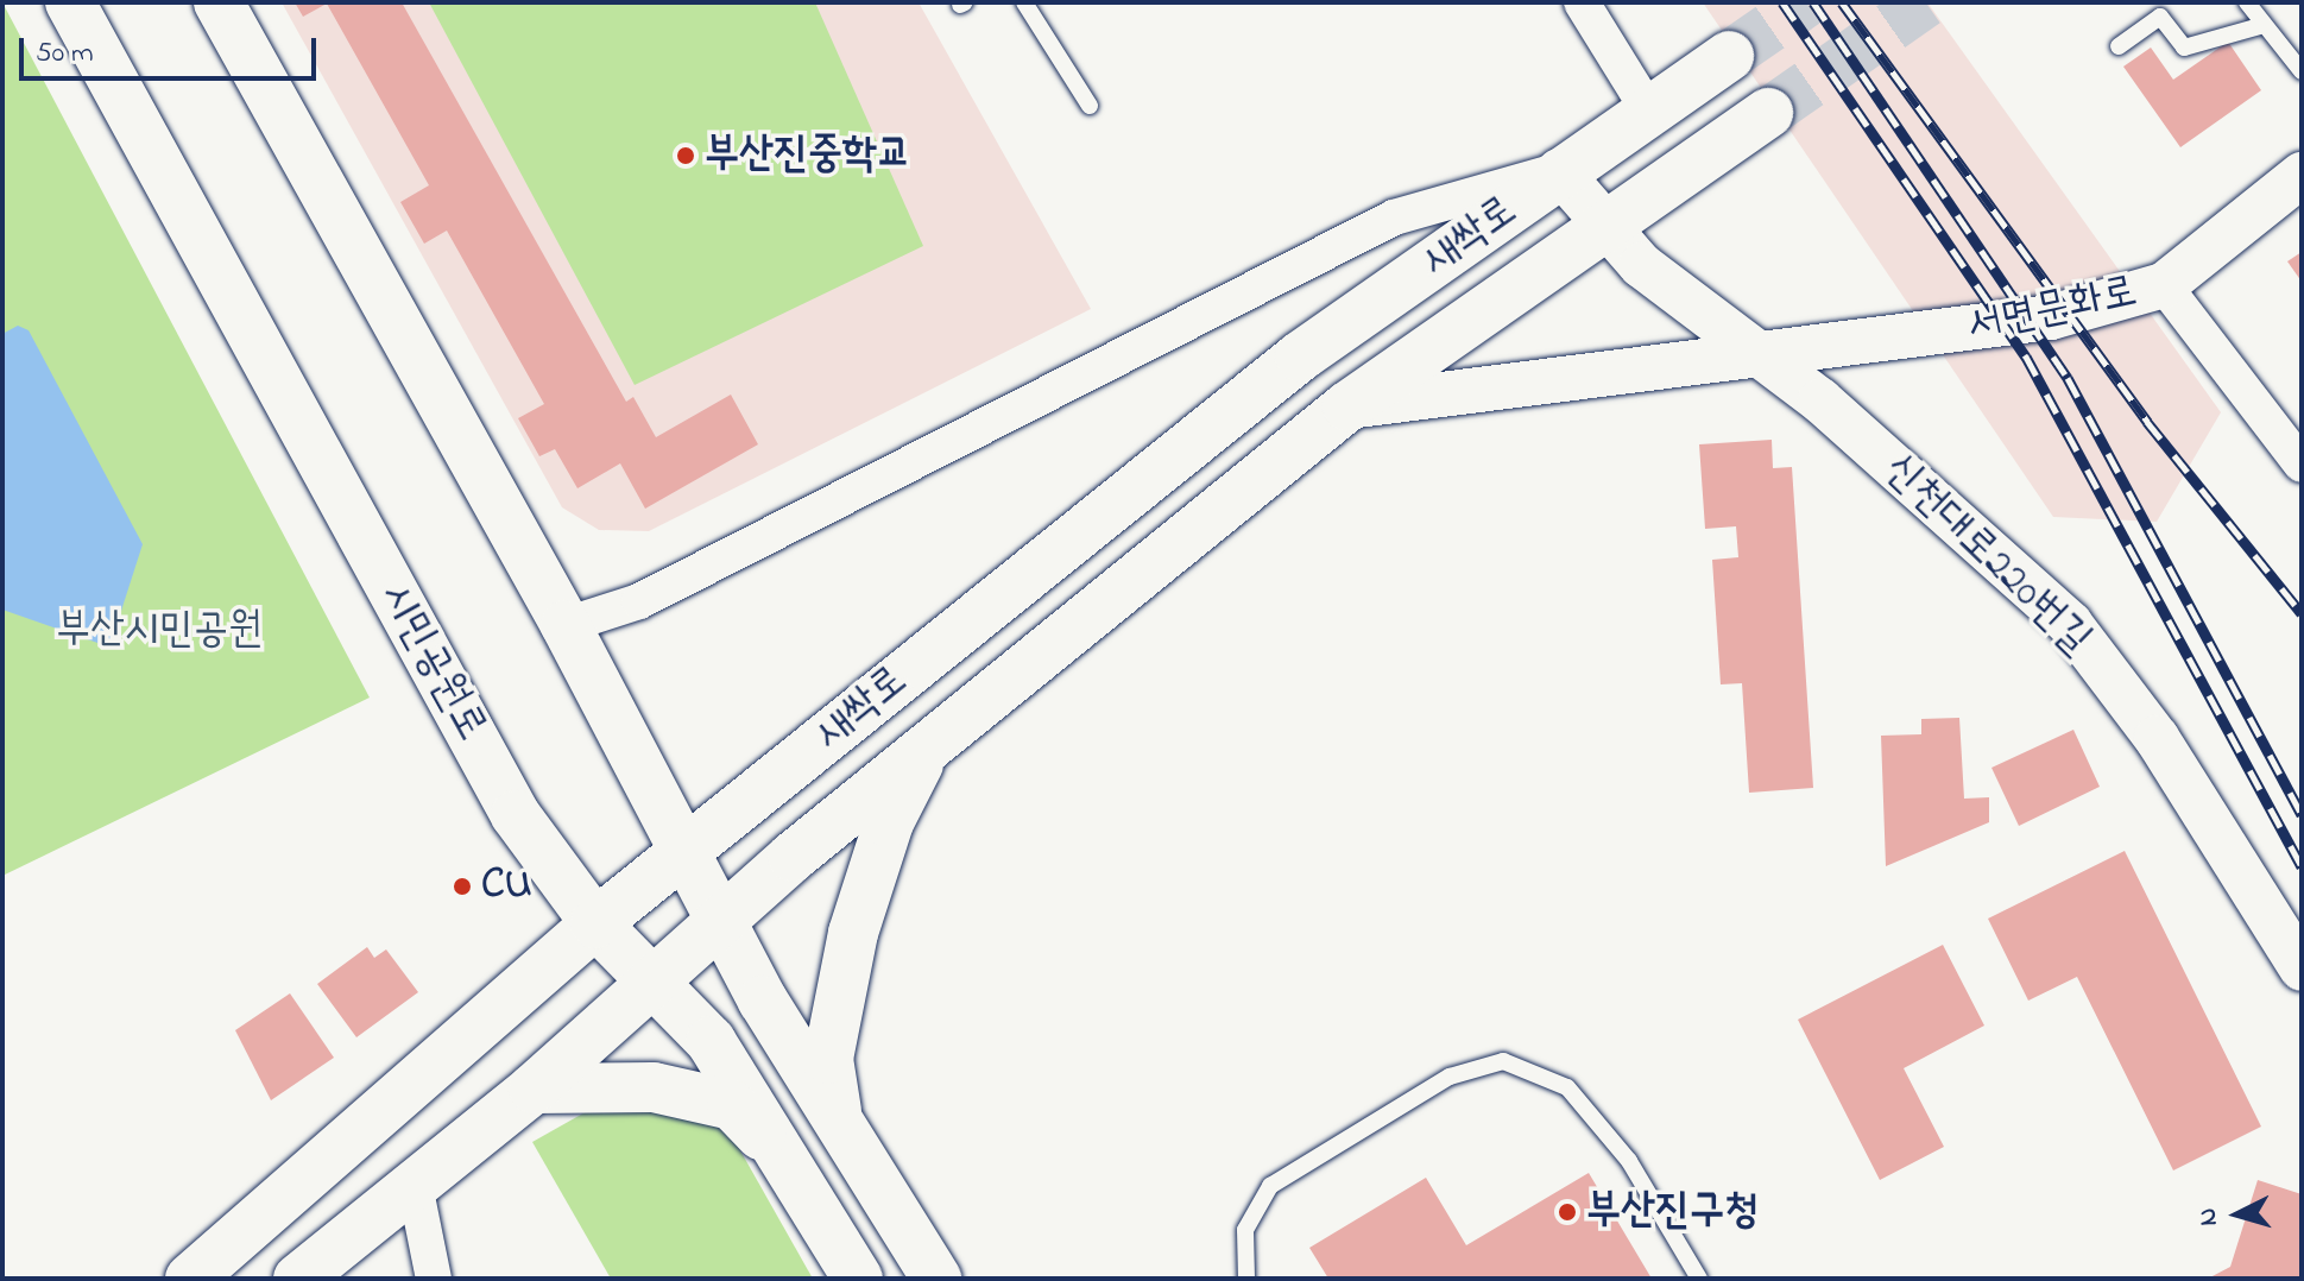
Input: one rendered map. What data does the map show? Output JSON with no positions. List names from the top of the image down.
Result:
{
  "streets": {
    "main road": ["새싹로", "시민공원로"],
    "street": ["서면문화로", "신천대로220번길"]
  },
  "crossings": [
    ["새싹로", "서면문화로"],
    ["새싹로", "시민공원로"],
    ["서면문화로", "신천대로220번길"]
  ],
  "parks": ["부산시민공원"],
  "places": ["부산진중학교", "CU", "부산진구청"],
  "scale_bar": "50 m",
  "north": "left"
}
